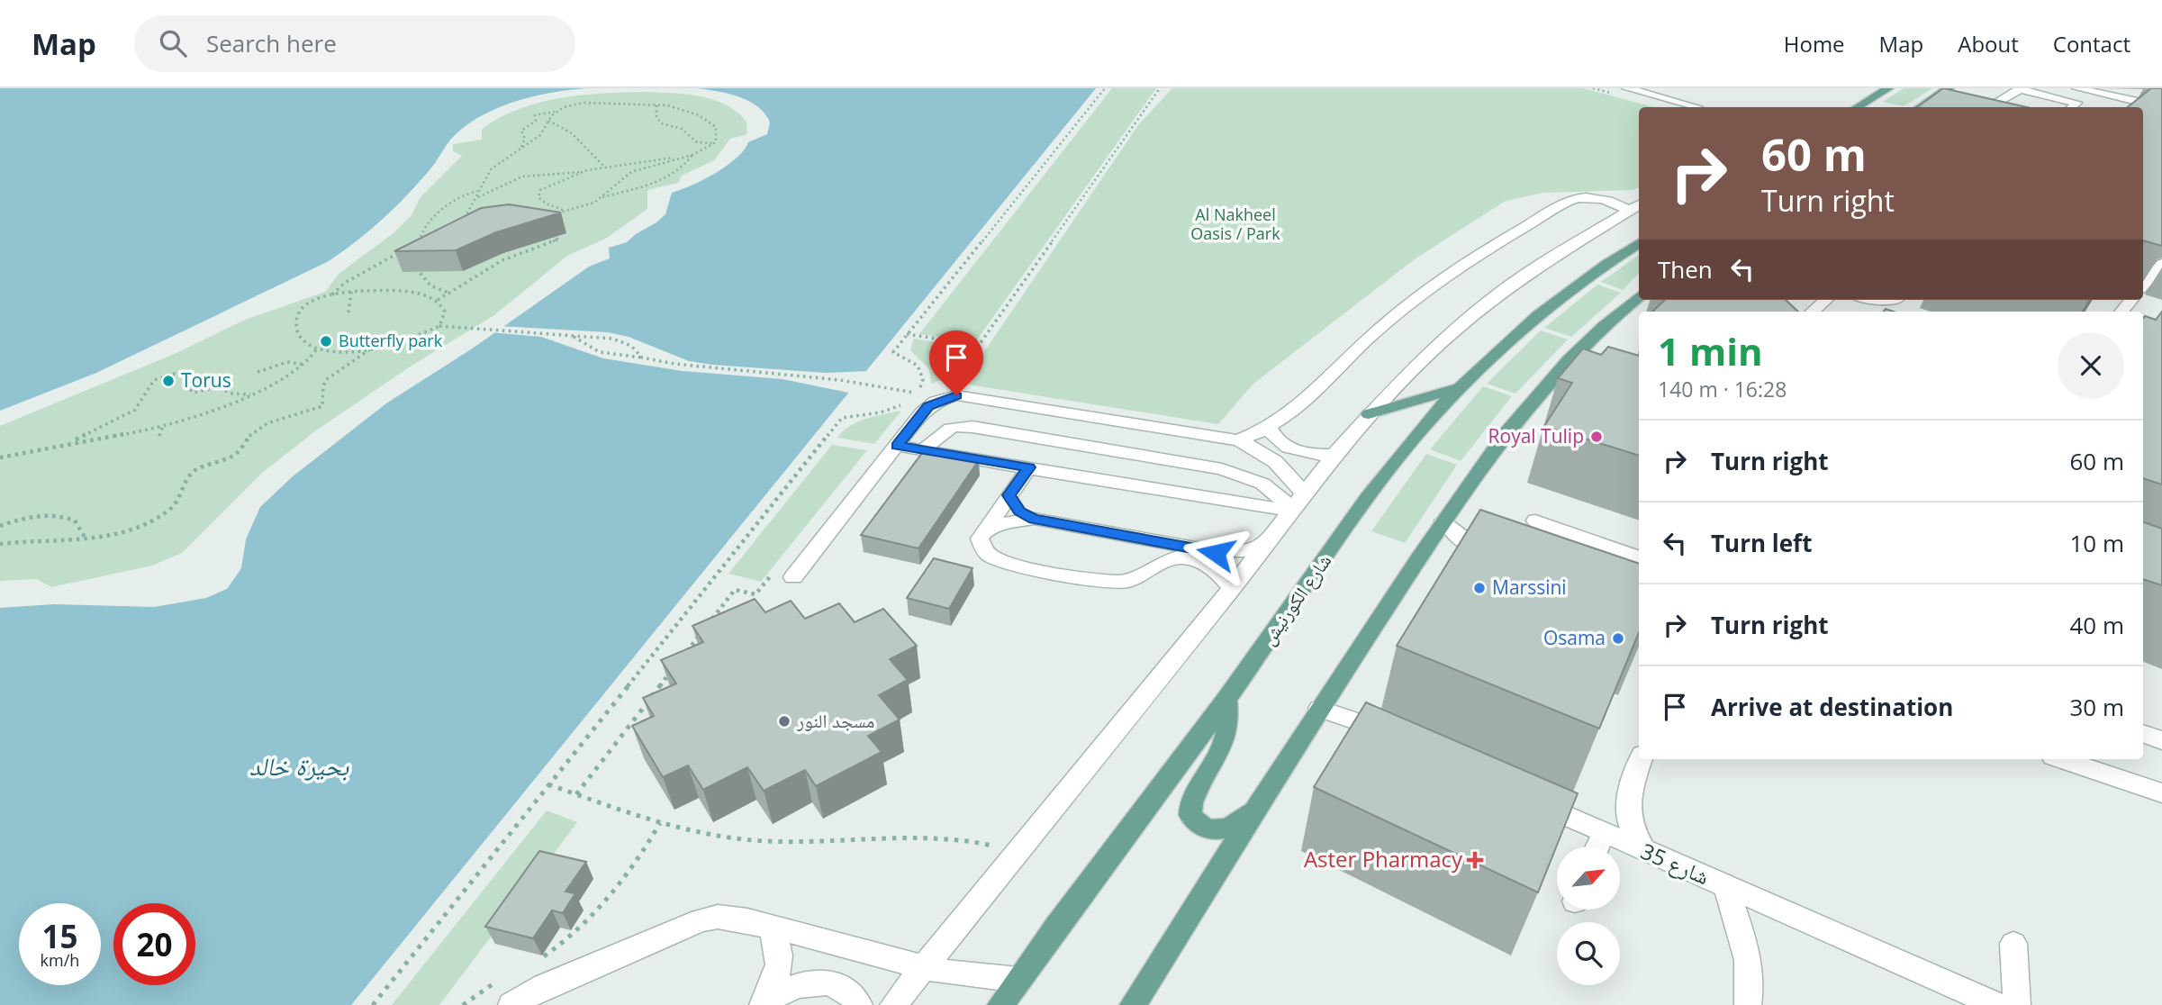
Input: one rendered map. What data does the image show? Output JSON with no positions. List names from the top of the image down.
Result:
{
  "streets": {
    "main road": ["شارع الكورنيش"],
    "street": ["شارع 35"]
  },
  "water": ["بحيرة خالد"],
  "parks": ["Al Nakheel Oasis / Park"],
  "places": {
    "other": [
      "Butterfly park",
      "Torus",
      "Royal Tulip",
      "Marssini",
      "Osama",
      "مسجد النور"
    ],
    "health": ["Aster Pharmacy"]
  },
  "north": "top right",
  "page": {
    "header": "Map",
    "search": "Search here",
    "nav": [
      "Home",
      "Map",
      "About",
      "Contact"
    ],
    "turn": ["60 m", "Turn right"],
    "then": "Then",
    "heading": ["1 min", "140 m · 16:28"],
    "list": [
      {
        "name": "Turn right",
        "value": "60 m"
      },
      {
        "name": "Turn left",
        "value": "10 m"
      },
      {
        "name": "Turn right",
        "value": "40 m"
      },
      {
        "name": "Arrive at destination",
        "value": "30 m"
      }
    ],
    "speed": "15 km/h",
    "limit": "20"
  }
}
